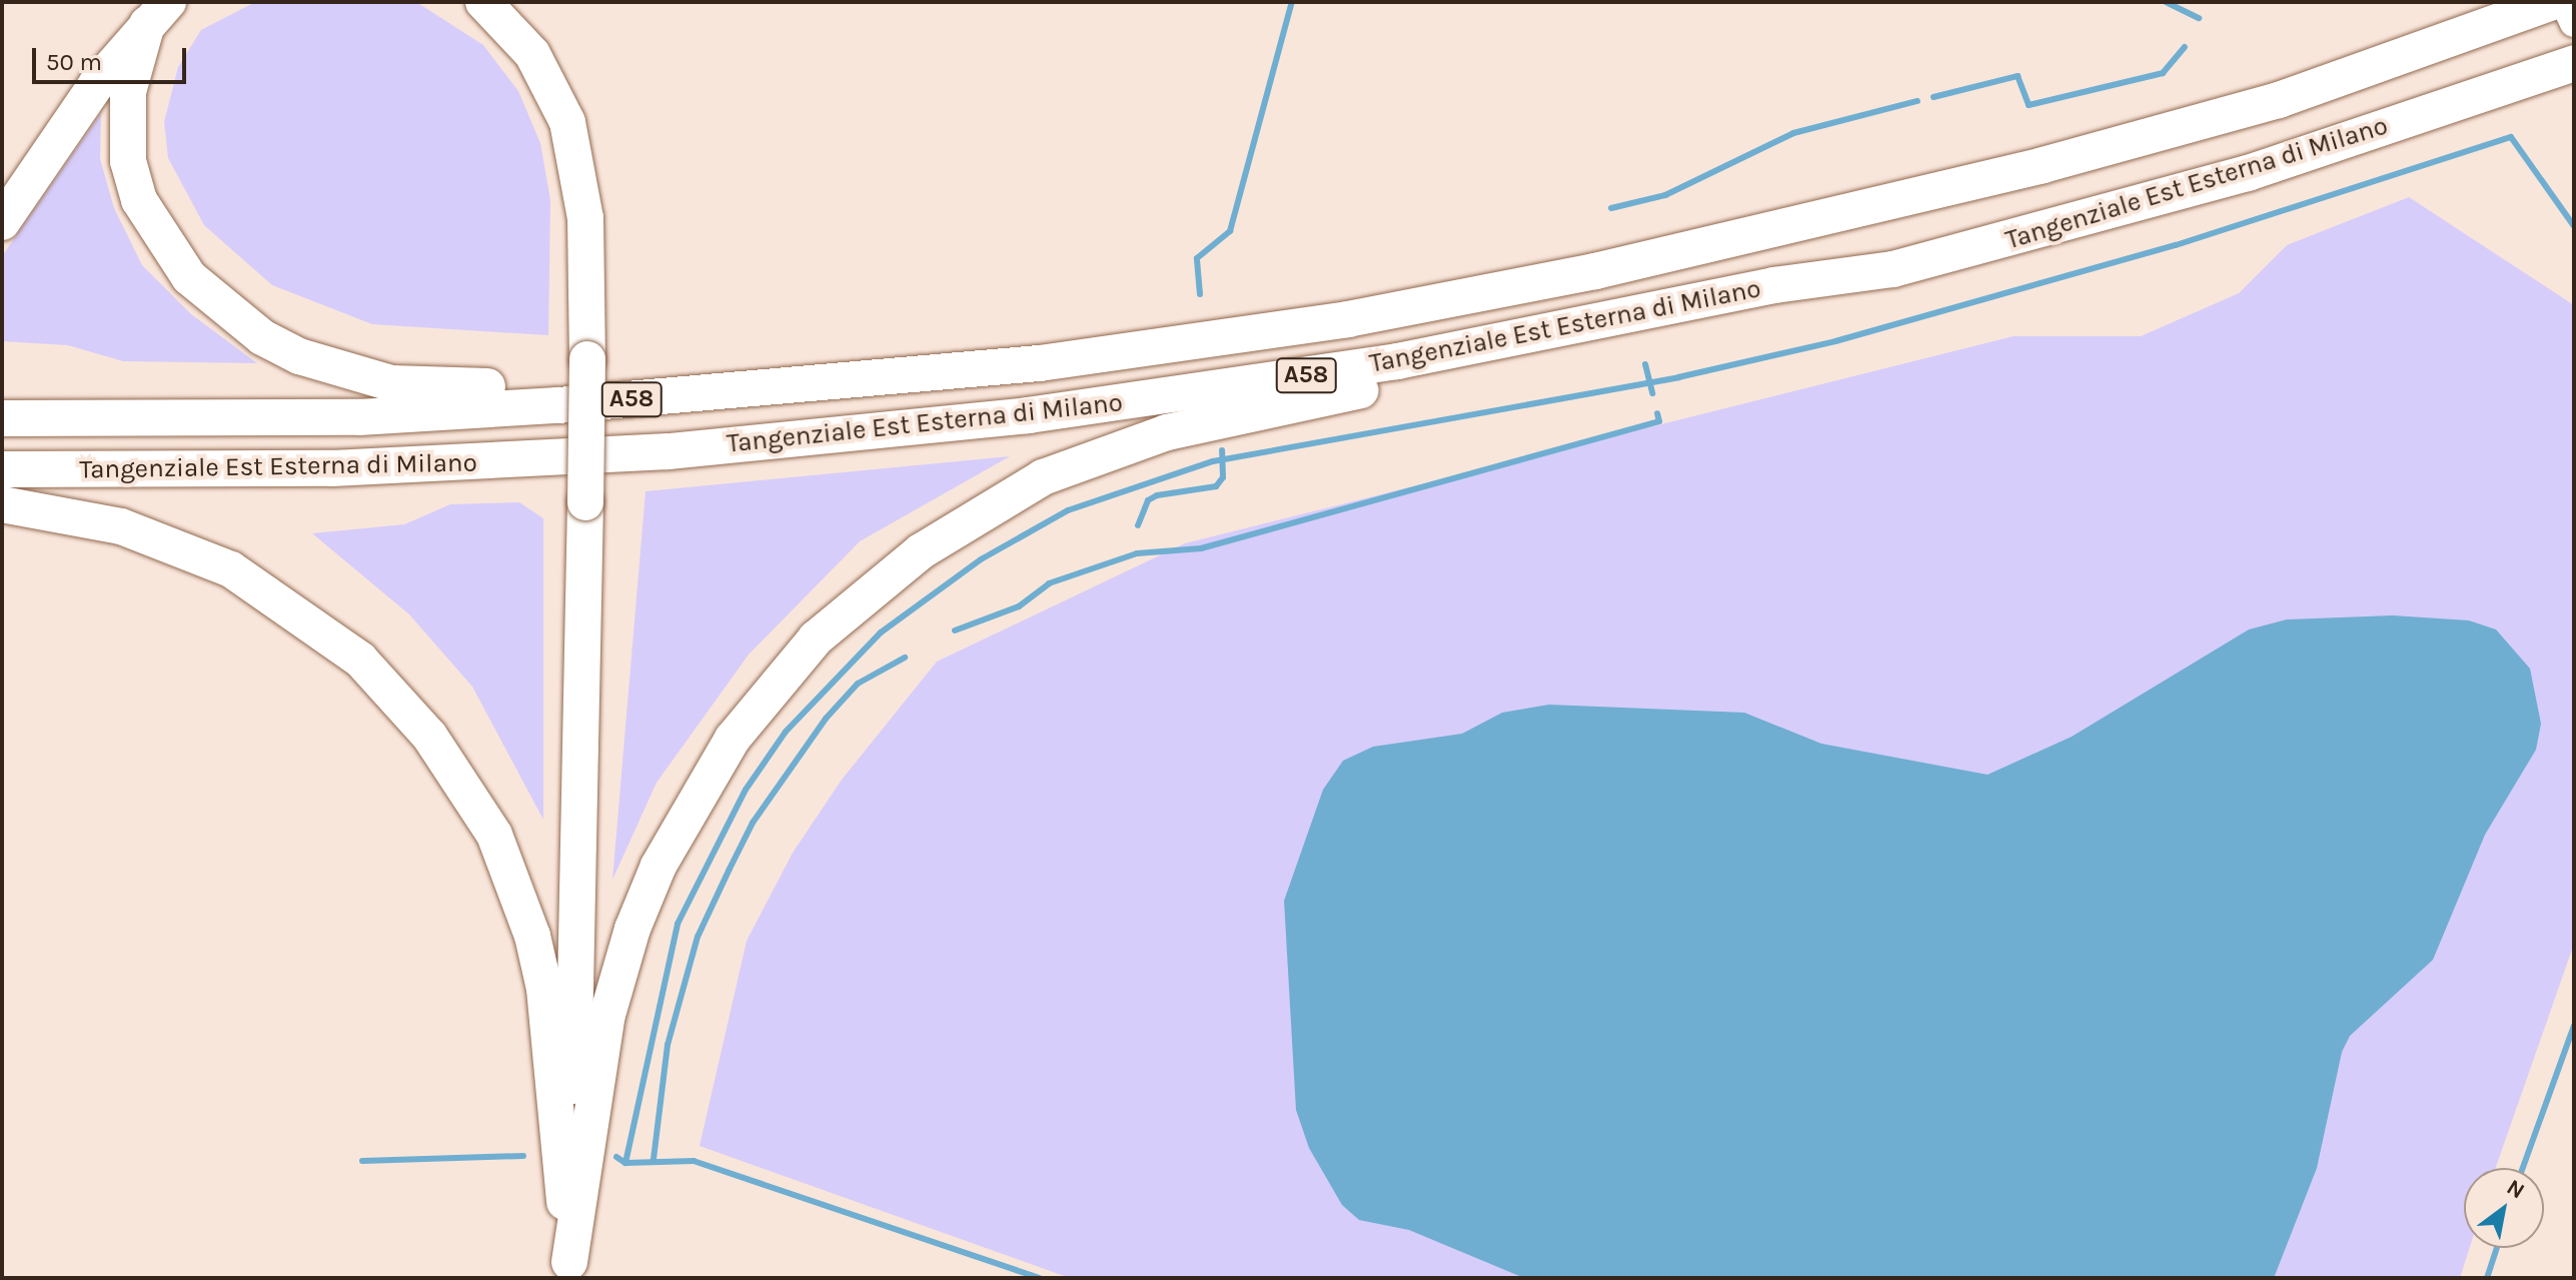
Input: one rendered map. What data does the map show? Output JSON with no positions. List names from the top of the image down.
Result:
{
  "streets": {
    "highway": ["Tangenziale Est Esterna di Milano", "A58"]
  },
  "crossings": [
    ["Tangenziale Est Esterna di Milano", "A58"]
  ],
  "scale_bar": "50 m",
  "north": "top right"
}
